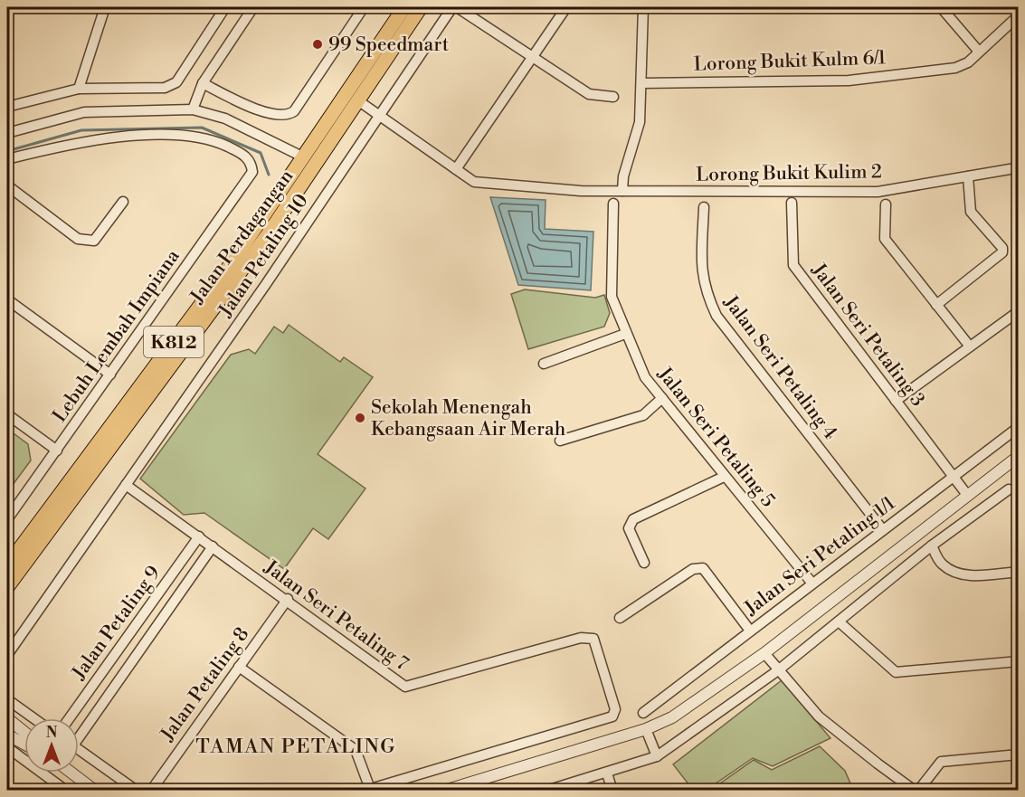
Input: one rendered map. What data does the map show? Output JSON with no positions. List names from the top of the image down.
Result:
{
  "streets": {
    "main road": ["Jalan Perdagangan", "K812"],
    "street": [
      "Lorong Bukit Kulm 6/1",
      "Lorong Bukit Kulim 2",
      "Jalan Petaling 10",
      "Jalan Seri Petaling 3",
      "Lebuh Lembah Impiana",
      "Jalan Seri Petaling 4",
      "Jalan Seri Petaling 5",
      "Jalan Seri Petaling 1/1",
      "Jalan Seri Petaling 7",
      "Jalan Petaling 9",
      "Jalan Petaling 8"
    ]
  },
  "crossings": [
    ["Lorong Bukit Kulim 2", "Jalan Perdagangan"],
    ["Lorong Bukit Kulim 2", "Jalan Petaling 10"],
    ["Jalan Petaling 10", "Jalan Seri Petaling 7"],
    ["Jalan Seri Petaling 3", "Jalan Seri Petaling 1/1"],
    ["Jalan Seri Petaling 4", "Jalan Seri Petaling 1/1"],
    ["Jalan Seri Petaling 5", "Jalan Seri Petaling 1/1"],
    ["Jalan Seri Petaling 7", "Jalan Petaling 9"],
    ["Jalan Seri Petaling 7", "Jalan Petaling 8"]
  ],
  "districts": ["TAMAN PETALING"],
  "places": ["99 Speedmart", "Sekolah Menengah Kebangsaan Air Merah"],
  "north": "top"
}
